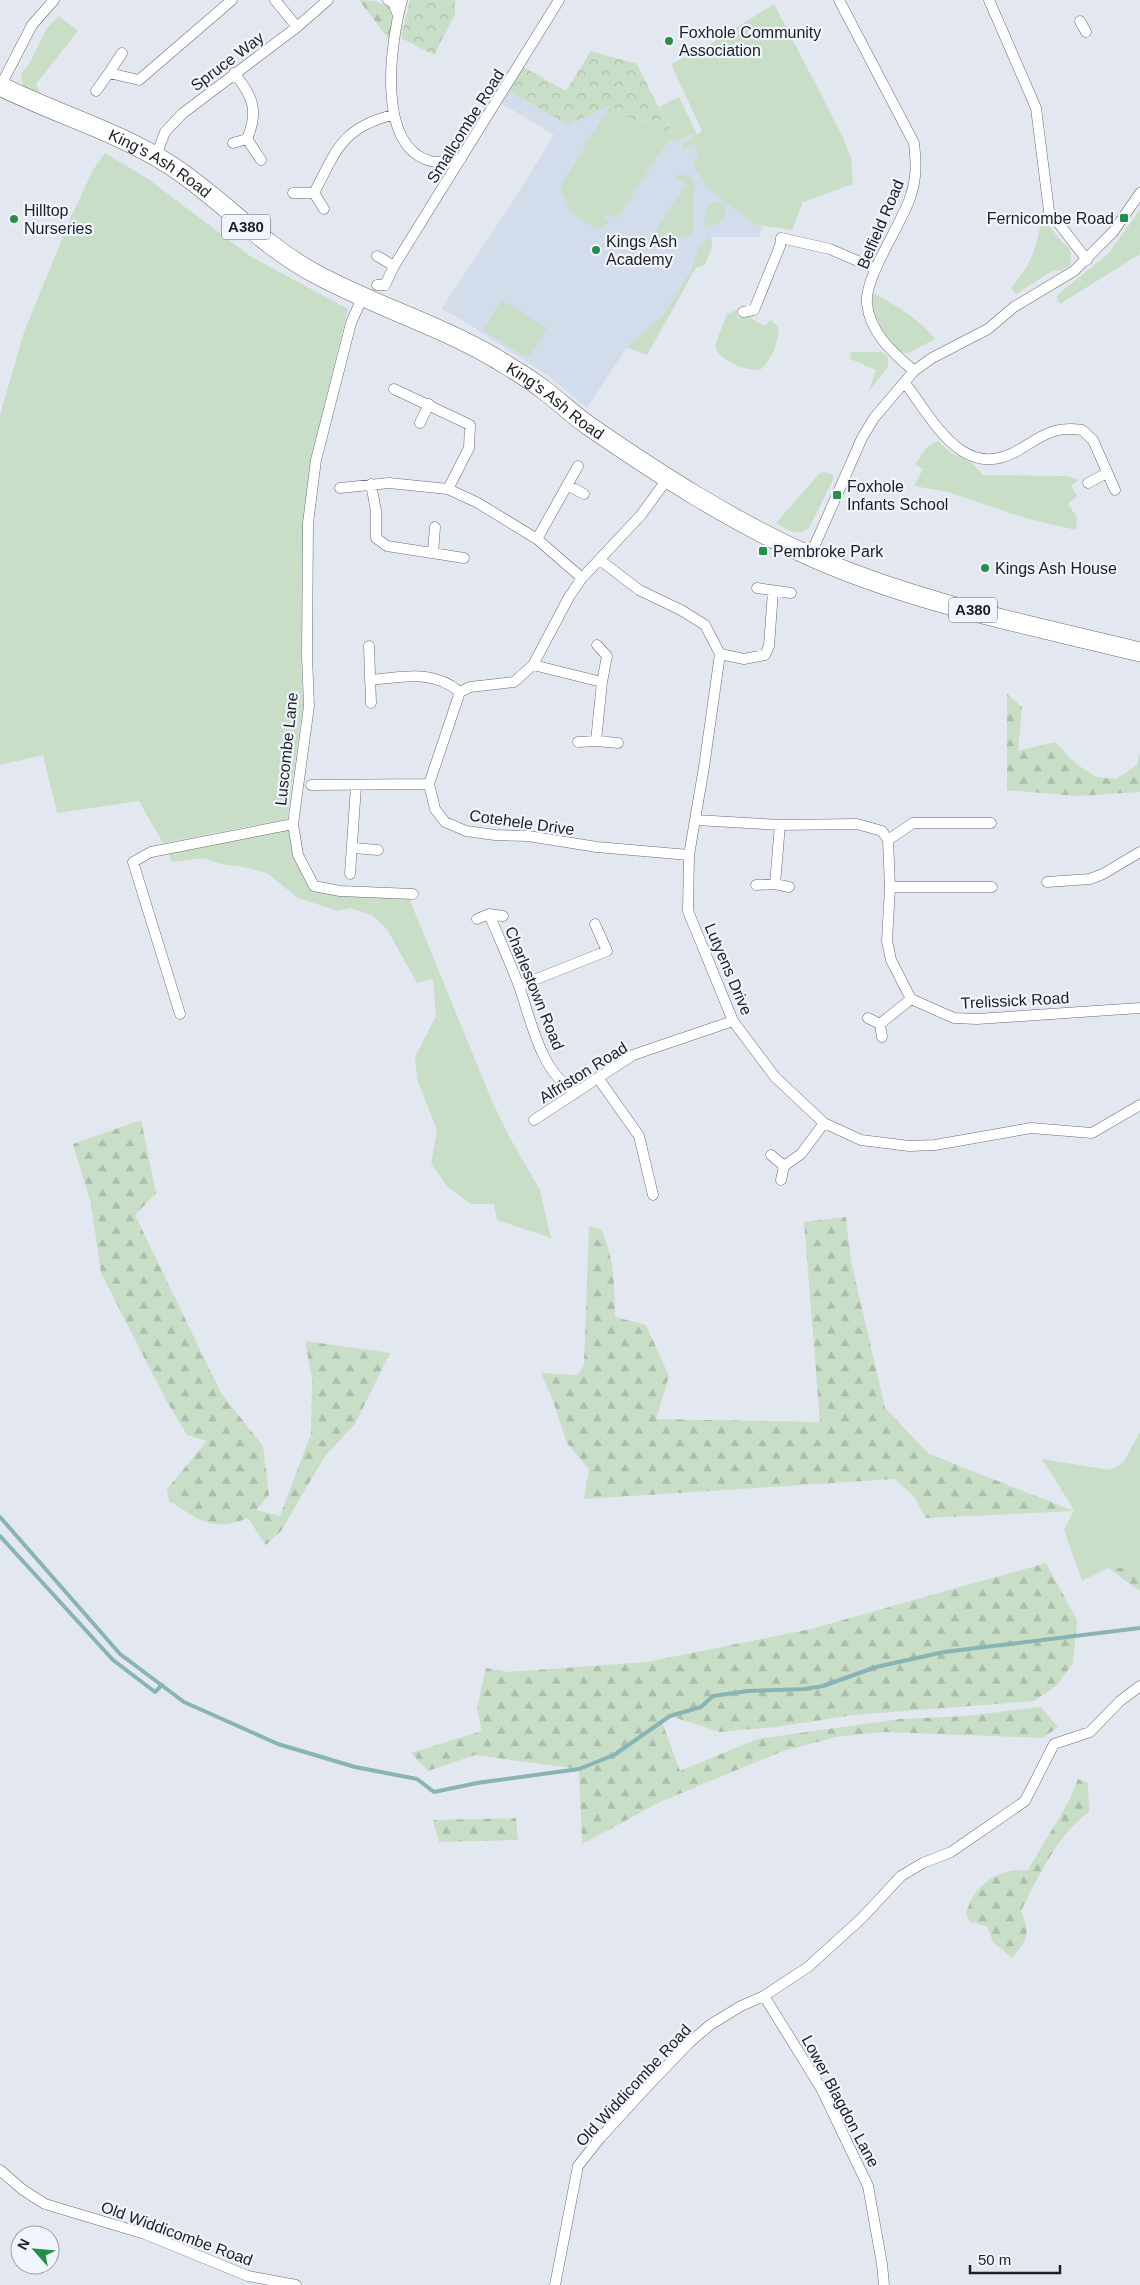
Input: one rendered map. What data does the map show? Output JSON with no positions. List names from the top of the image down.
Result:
{
  "streets": {
    "highway": ["King's Ash Road", "A380"],
    "street": [
      "Spruce Way",
      "Smallcombe Road",
      "Belfield Road",
      "Luscombe Lane",
      "Cotehele Drive",
      "Lutyens Drive",
      "Charlestown Road",
      "Trelissick Road",
      "Alfriston Road",
      "Old Widdicombe Road",
      "Lower Blagdon Lane"
    ]
  },
  "crossings": [
    ["Spruce Way", "King's Ash Road"],
    ["King's Ash Road", "Luscombe Lane"],
    ["Cotehele Drive", "Lutyens Drive"],
    ["Lutyens Drive", "Alfriston Road"],
    ["Charlestown Road", "Alfriston Road"],
    ["Old Widdicombe Road", "Lower Blagdon Lane"]
  ],
  "places": {
    "other": [
      "Foxhole Community Association",
      "Hilltop Nurseries",
      "Kings Ash Academy",
      "Kings Ash House"
    ],
    "transit": ["Fernicombe Road", "Foxhole Infants School", "Pembroke Park"]
  },
  "scale_bar": "50 m",
  "north": "top left"
}
